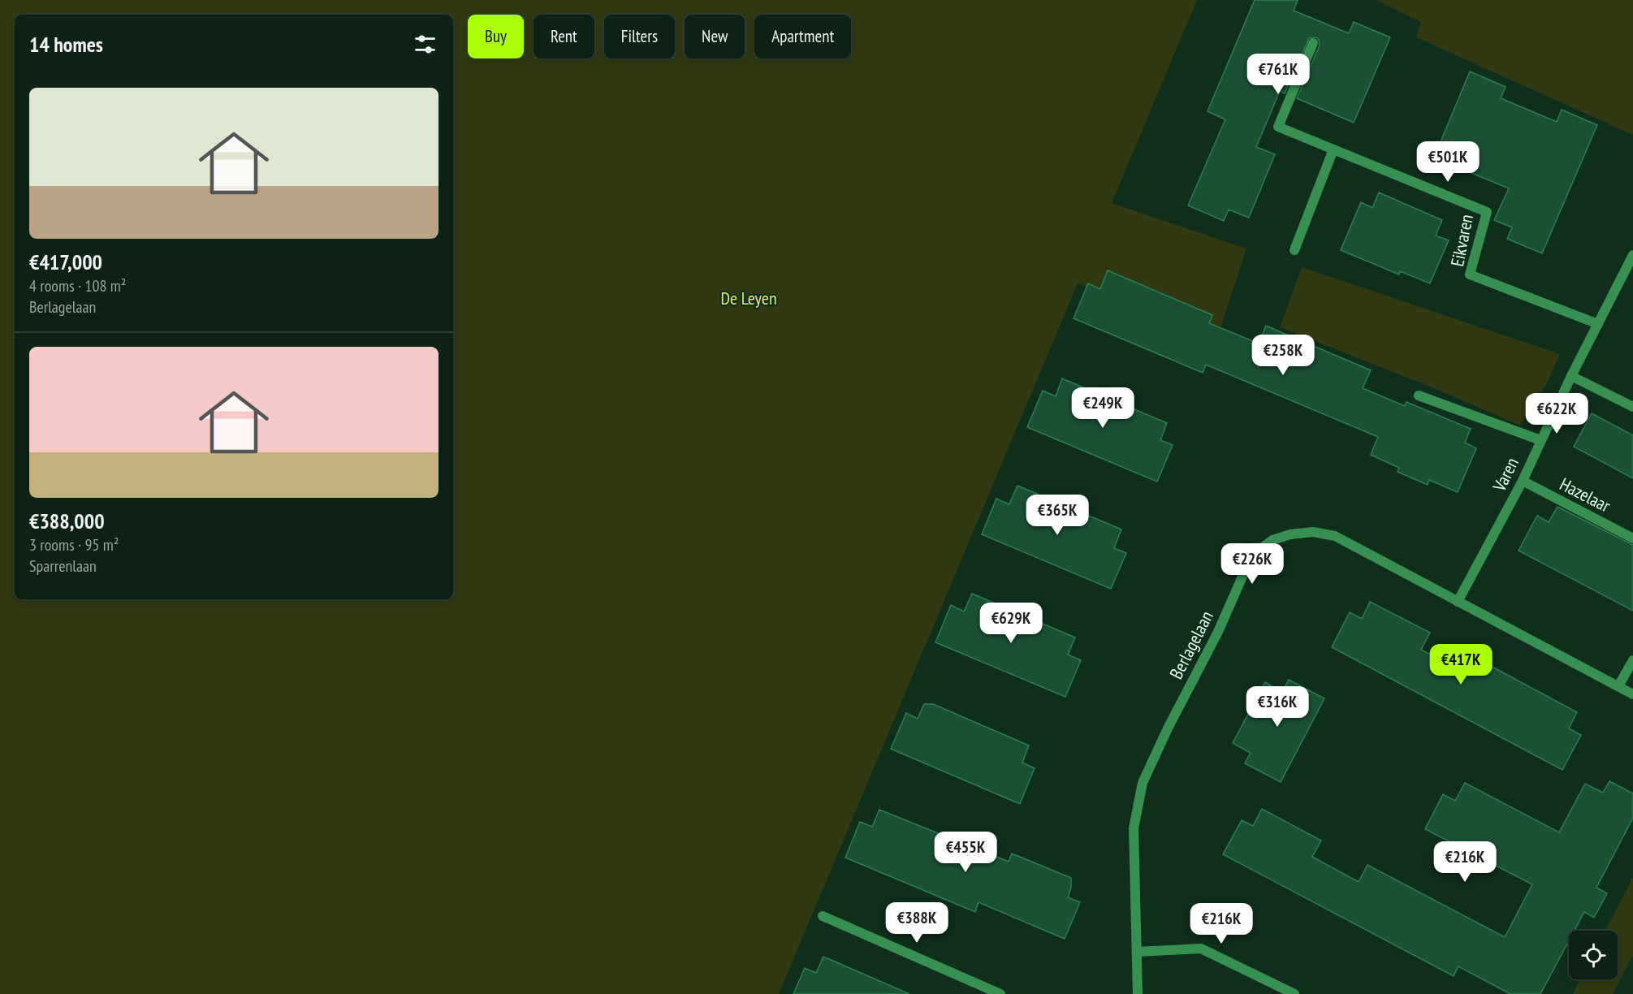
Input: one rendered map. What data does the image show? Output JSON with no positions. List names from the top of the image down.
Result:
{
  "streets": {
    "street": [
      "Eikvaren",
      "Varen",
      "Hazelaar",
      "Berlagelaan"
    ]
  },
  "crossings": [
    ["Eikvaren", "Varen"],
    ["Varen", "Hazelaar"],
    ["Varen", "Berlagelaan"]
  ],
  "parks": ["De Leyen"],
  "page": {
    "chip": [
      "Buy",
      "Rent",
      "Filters",
      "New",
      "Apartment"
    ],
    "heading": "14 homes",
    "price": [
      "€761K",
      "€501K",
      "€258K",
      "€249K",
      "€622K",
      "€365K",
      "€226K",
      "€629K",
      "€417K",
      "€316K",
      "€455K",
      "€216K",
      "€388K",
      "€216K"
    ],
    "list": [
      {
        "name": "€417,000",
        "note": "4 rooms · 108 m² · Berlagelaan"
      },
      {
        "name": "€388,000",
        "note": "3 rooms · 95 m² · Sparrenlaan"
      }
    ]
  }
}
